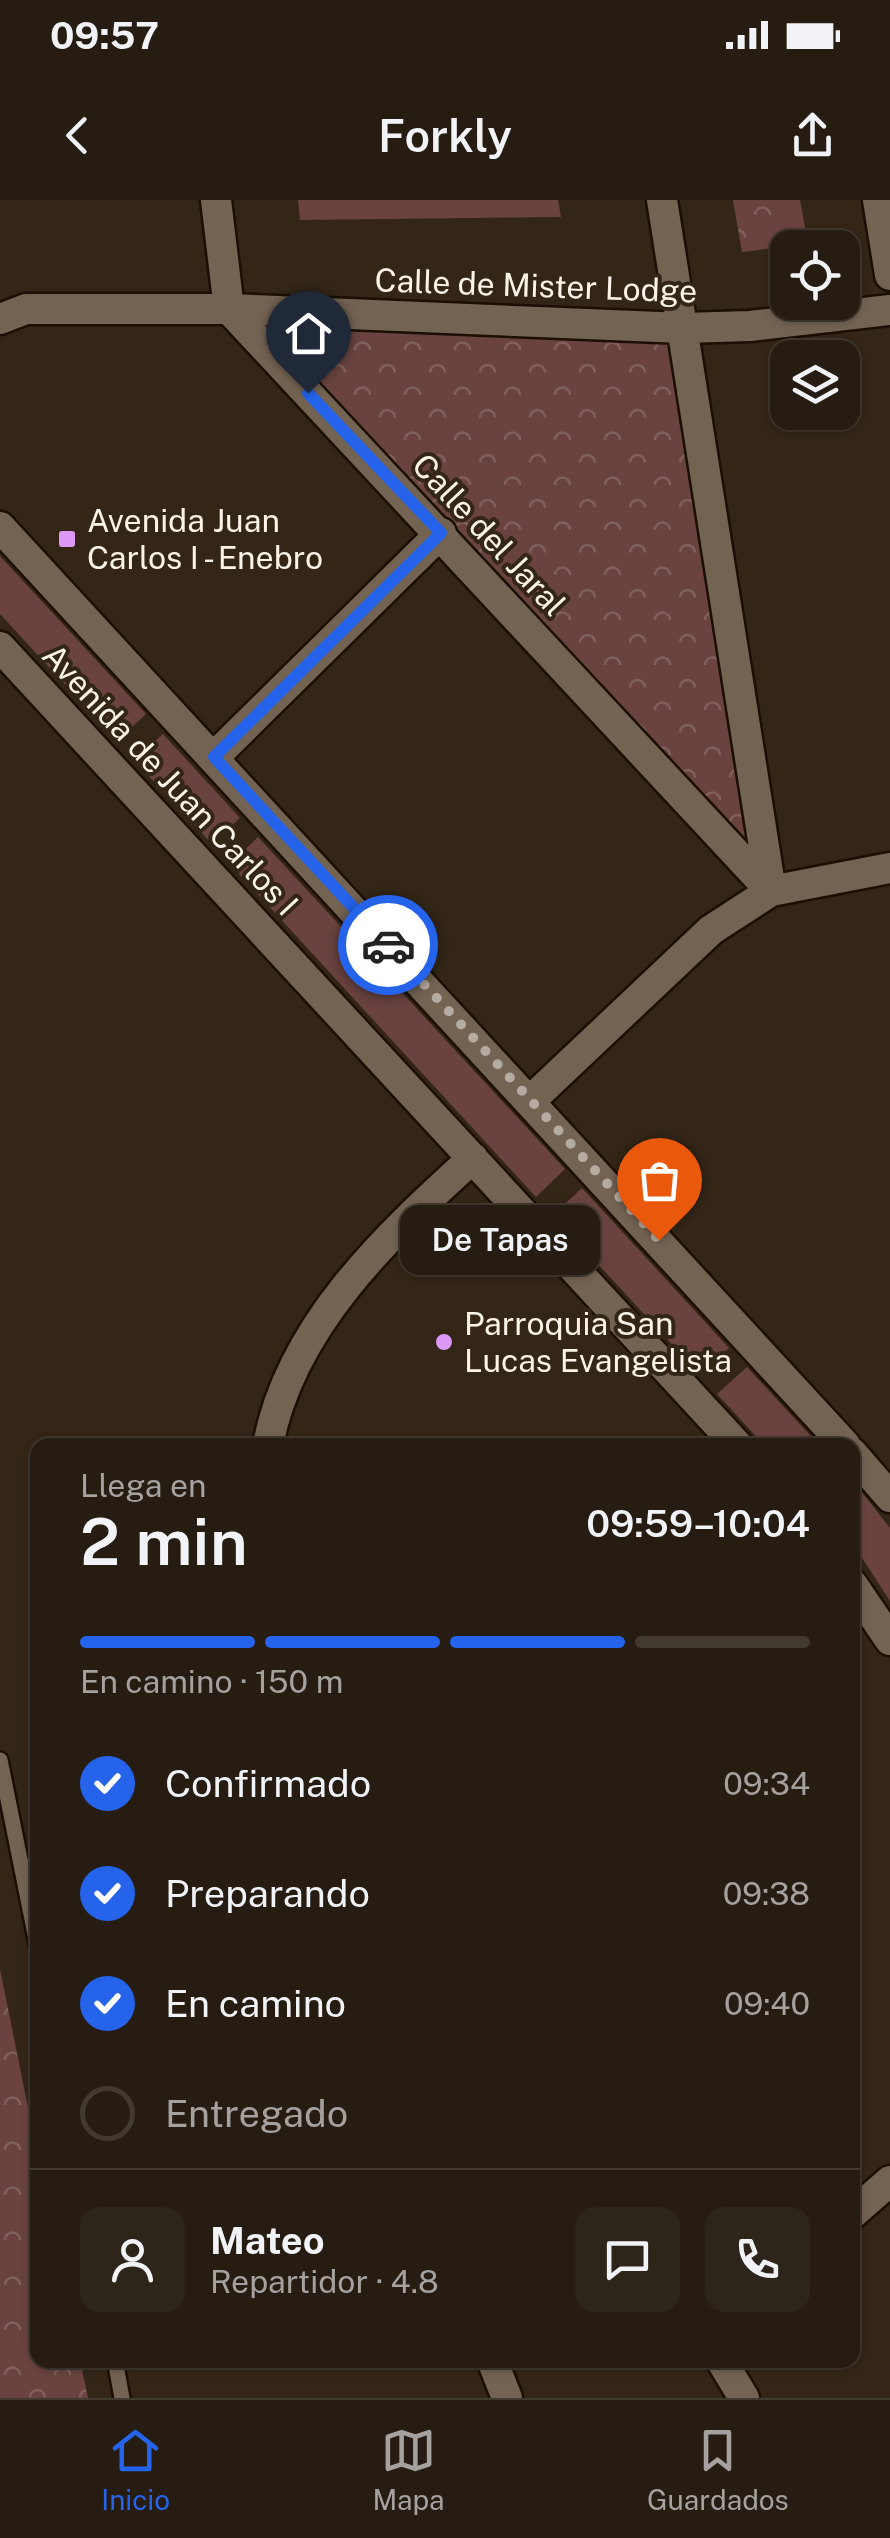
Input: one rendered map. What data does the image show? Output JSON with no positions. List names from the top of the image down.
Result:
{
  "streets": {
    "street": ["Calle de Mister Lodge", "Calle del Jaral", "Avenida de Juan Carlos I"]
  },
  "crossings": [
    ["Calle de Mister Lodge", "Calle del Jaral"]
  ],
  "places": {
    "transit": ["Avenida Juan Carlos I - Enebro"],
    "other": ["De Tapas", "Parroquia San Lucas Evangelista"]
  },
  "page": {
    "status": "09:57",
    "header": "Forkly",
    "bubble": "De Tapas",
    "heading": ["2 min", "Llega en", "09:59–10:04"],
    "panel": ["Mateo", "Repartidor · 4.8"],
    "bar": "En camino · 150 m",
    "list": [
      ["Confirmado", "09:34"],
      ["Preparando", "09:38"],
      ["En camino", "09:40"],
      "Entregado"
    ],
    "tabs": ["Inicio", "Mapa", "Guardados"]
  }
}
